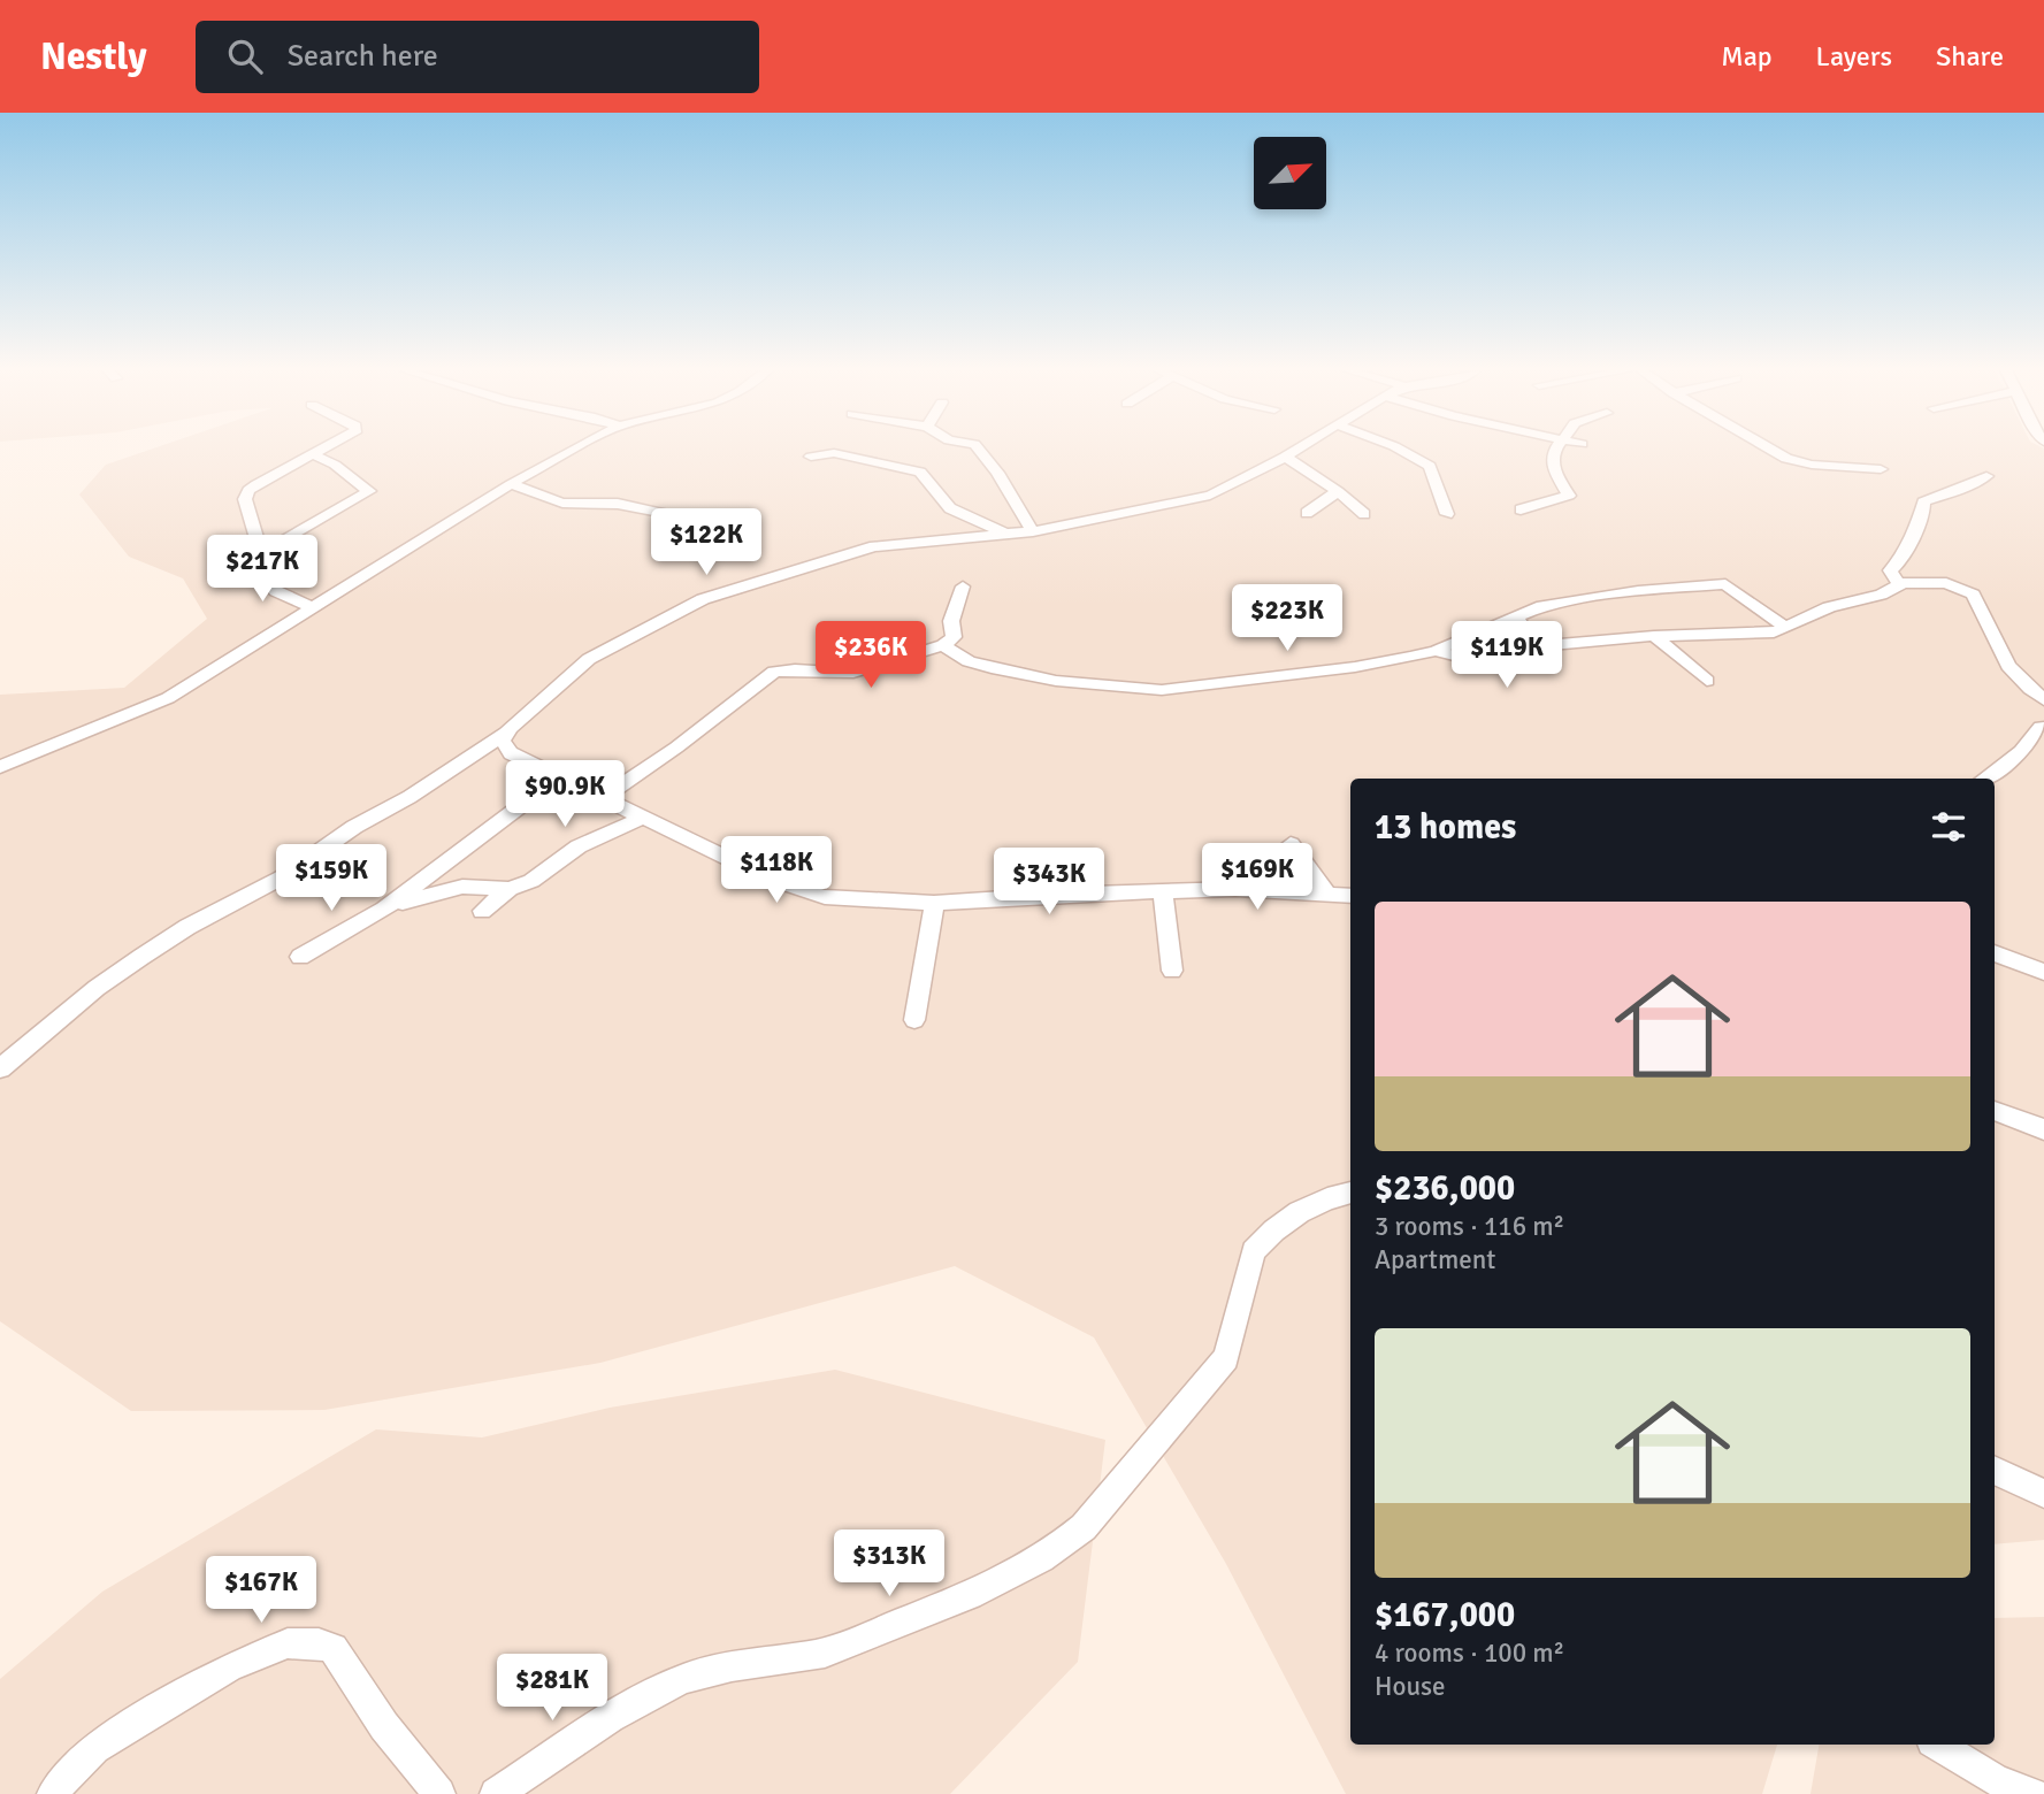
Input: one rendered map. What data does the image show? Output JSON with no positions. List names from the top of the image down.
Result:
{
  "north": "top right",
  "page": {
    "header": "Nestly",
    "search": "Search here",
    "nav": ["Map", "Layers", "Share"],
    "price": [
      "$122K",
      "$217K",
      "$223K",
      "$236K",
      "$119K",
      "$90.9K",
      "$118K",
      "$169K",
      "$159K",
      "$343K",
      "$313K",
      "$167K",
      "$281K"
    ],
    "heading": "13 homes",
    "list": [
      {
        "name": "$236,000",
        "note": "3 rooms · 116 m² · Apartment"
      },
      {
        "name": "$167,000",
        "note": "4 rooms · 100 m² · House"
      }
    ]
  }
}
